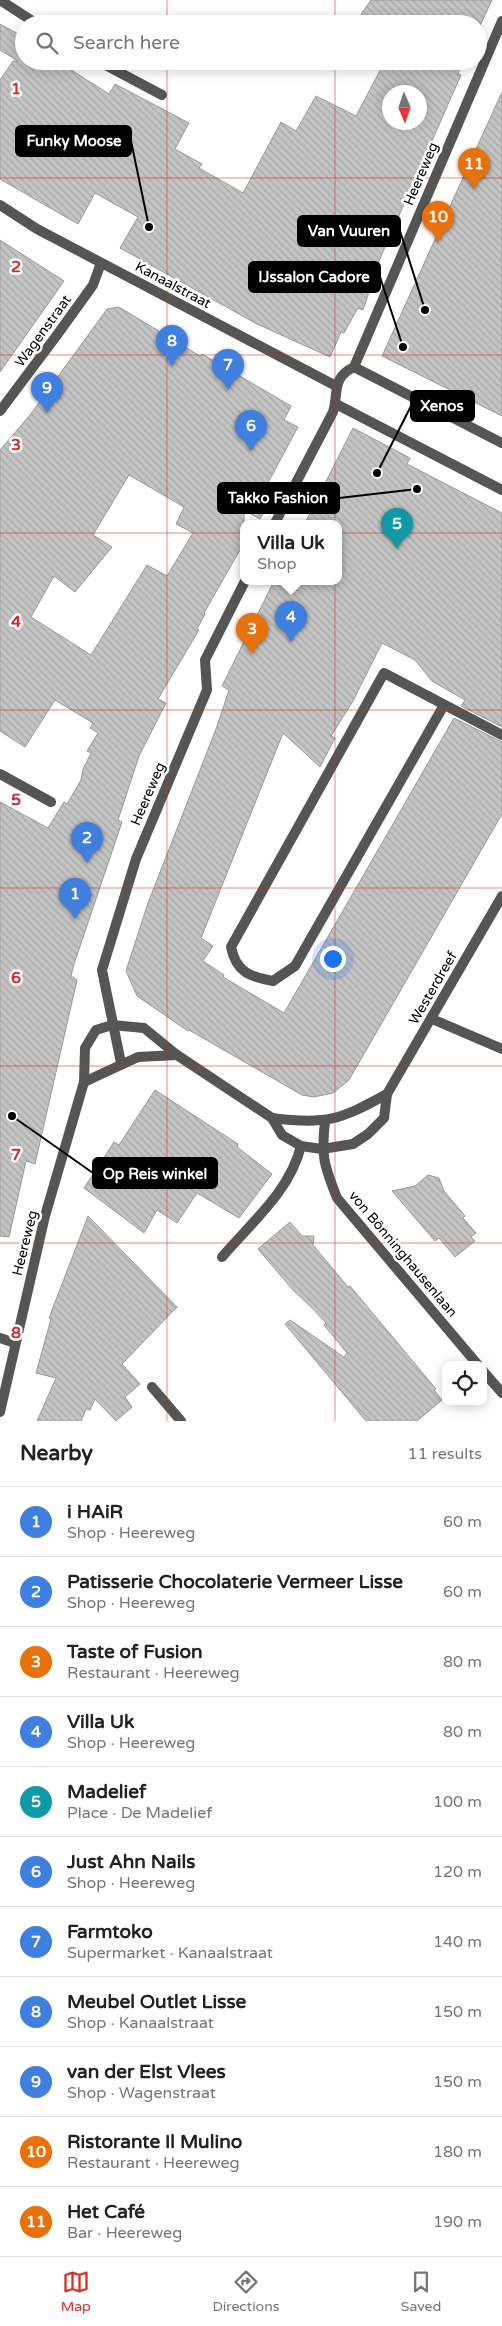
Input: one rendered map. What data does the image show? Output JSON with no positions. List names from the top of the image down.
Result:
{
  "streets": {
    "street": [
      "Heereweg",
      "Kanaalstraat",
      "Wagenstraat",
      "Westerdreef",
      "von Bönninghausenlaan"
    ]
  },
  "crossings": [
    ["Heereweg", "Kanaalstraat"],
    ["Heereweg", "Westerdreef"],
    ["Kanaalstraat", "Wagenstraat"],
    ["Westerdreef", "von Bönninghausenlaan"]
  ],
  "places": [
    "Funky Moose",
    "Van Vuuren",
    "IJssalon Cadore",
    "Xenos",
    "Takko Fashion",
    "Op Reis winkel"
  ],
  "north": "bottom",
  "page": {
    "search": "Search here",
    "pins": [
      "11",
      "10",
      "8",
      "7",
      "9",
      "6",
      "5",
      "4",
      "3",
      "2",
      "1"
    ],
    "popup": ["Villa Uk", "Shop"],
    "heading": ["Nearby", "11 results"],
    "list": [
      {
        "mark": "1",
        "name": "i HAiR",
        "note": "Shop · Heereweg",
        "value": "60 m"
      },
      {
        "mark": "2",
        "name": "Patisserie Chocolaterie Vermeer Lisse",
        "note": "Shop · Heereweg",
        "value": "60 m"
      },
      {
        "mark": "3",
        "name": "Taste of Fusion",
        "note": "Restaurant · Heereweg",
        "value": "80 m"
      },
      {
        "mark": "4",
        "name": "Villa Uk",
        "note": "Shop · Heereweg",
        "value": "80 m"
      },
      {
        "mark": "5",
        "name": "Madelief",
        "note": "Place · De Madelief",
        "value": "100 m"
      },
      {
        "mark": "6",
        "name": "Just Ahn Nails",
        "note": "Shop · Heereweg",
        "value": "120 m"
      },
      {
        "mark": "7",
        "name": "Farmtoko",
        "note": "Supermarket · Kanaalstraat",
        "value": "140 m"
      },
      {
        "mark": "8",
        "name": "Meubel Outlet Lisse",
        "note": "Shop · Kanaalstraat",
        "value": "150 m"
      },
      {
        "mark": "9",
        "name": "van der Elst Vlees",
        "note": "Shop · Wagenstraat",
        "value": "150 m"
      },
      {
        "mark": "10",
        "name": "Ristorante Il Mulino",
        "note": "Restaurant · Heereweg",
        "value": "180 m"
      },
      {
        "mark": "11",
        "name": "Het Café",
        "note": "Bar · Heereweg",
        "value": "190 m"
      }
    ],
    "nav": ["Map", "Directions", "Saved"]
  },
  "grid": {
    "rows": [
      "1",
      "2",
      "3",
      "4",
      "5",
      "6",
      "7",
      "8"
    ]
  }
}
